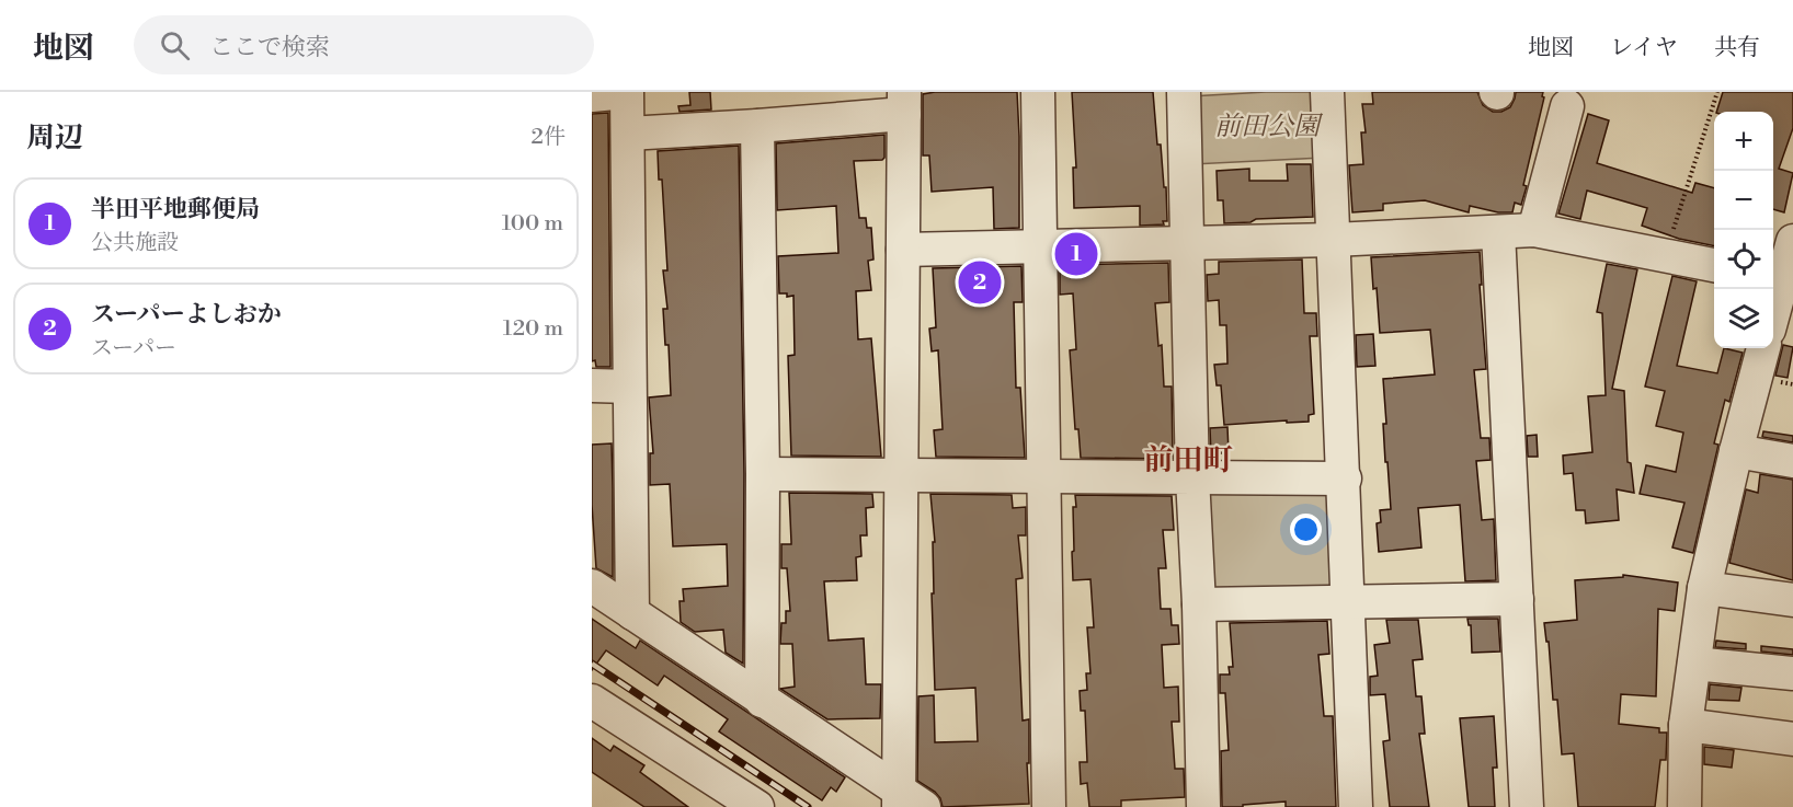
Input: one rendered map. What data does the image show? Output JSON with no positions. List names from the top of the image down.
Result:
{
  "districts": ["前田町"],
  "parks": ["前田公園"],
  "page": {
    "header": "地図",
    "search": "ここで検索",
    "nav": ["地図", "レイヤ", "共有"],
    "heading": ["周辺", "2件"],
    "map_buttons": ["+", "−"],
    "list": [
      {
        "mark": "1",
        "name": "半田平地郵便局",
        "note": "公共施設",
        "value": "100 m"
      },
      {
        "mark": "2",
        "name": "スーパーよしおか",
        "note": "スーパー",
        "value": "120 m"
      }
    ],
    "pins": ["1", "2"]
  }
}
